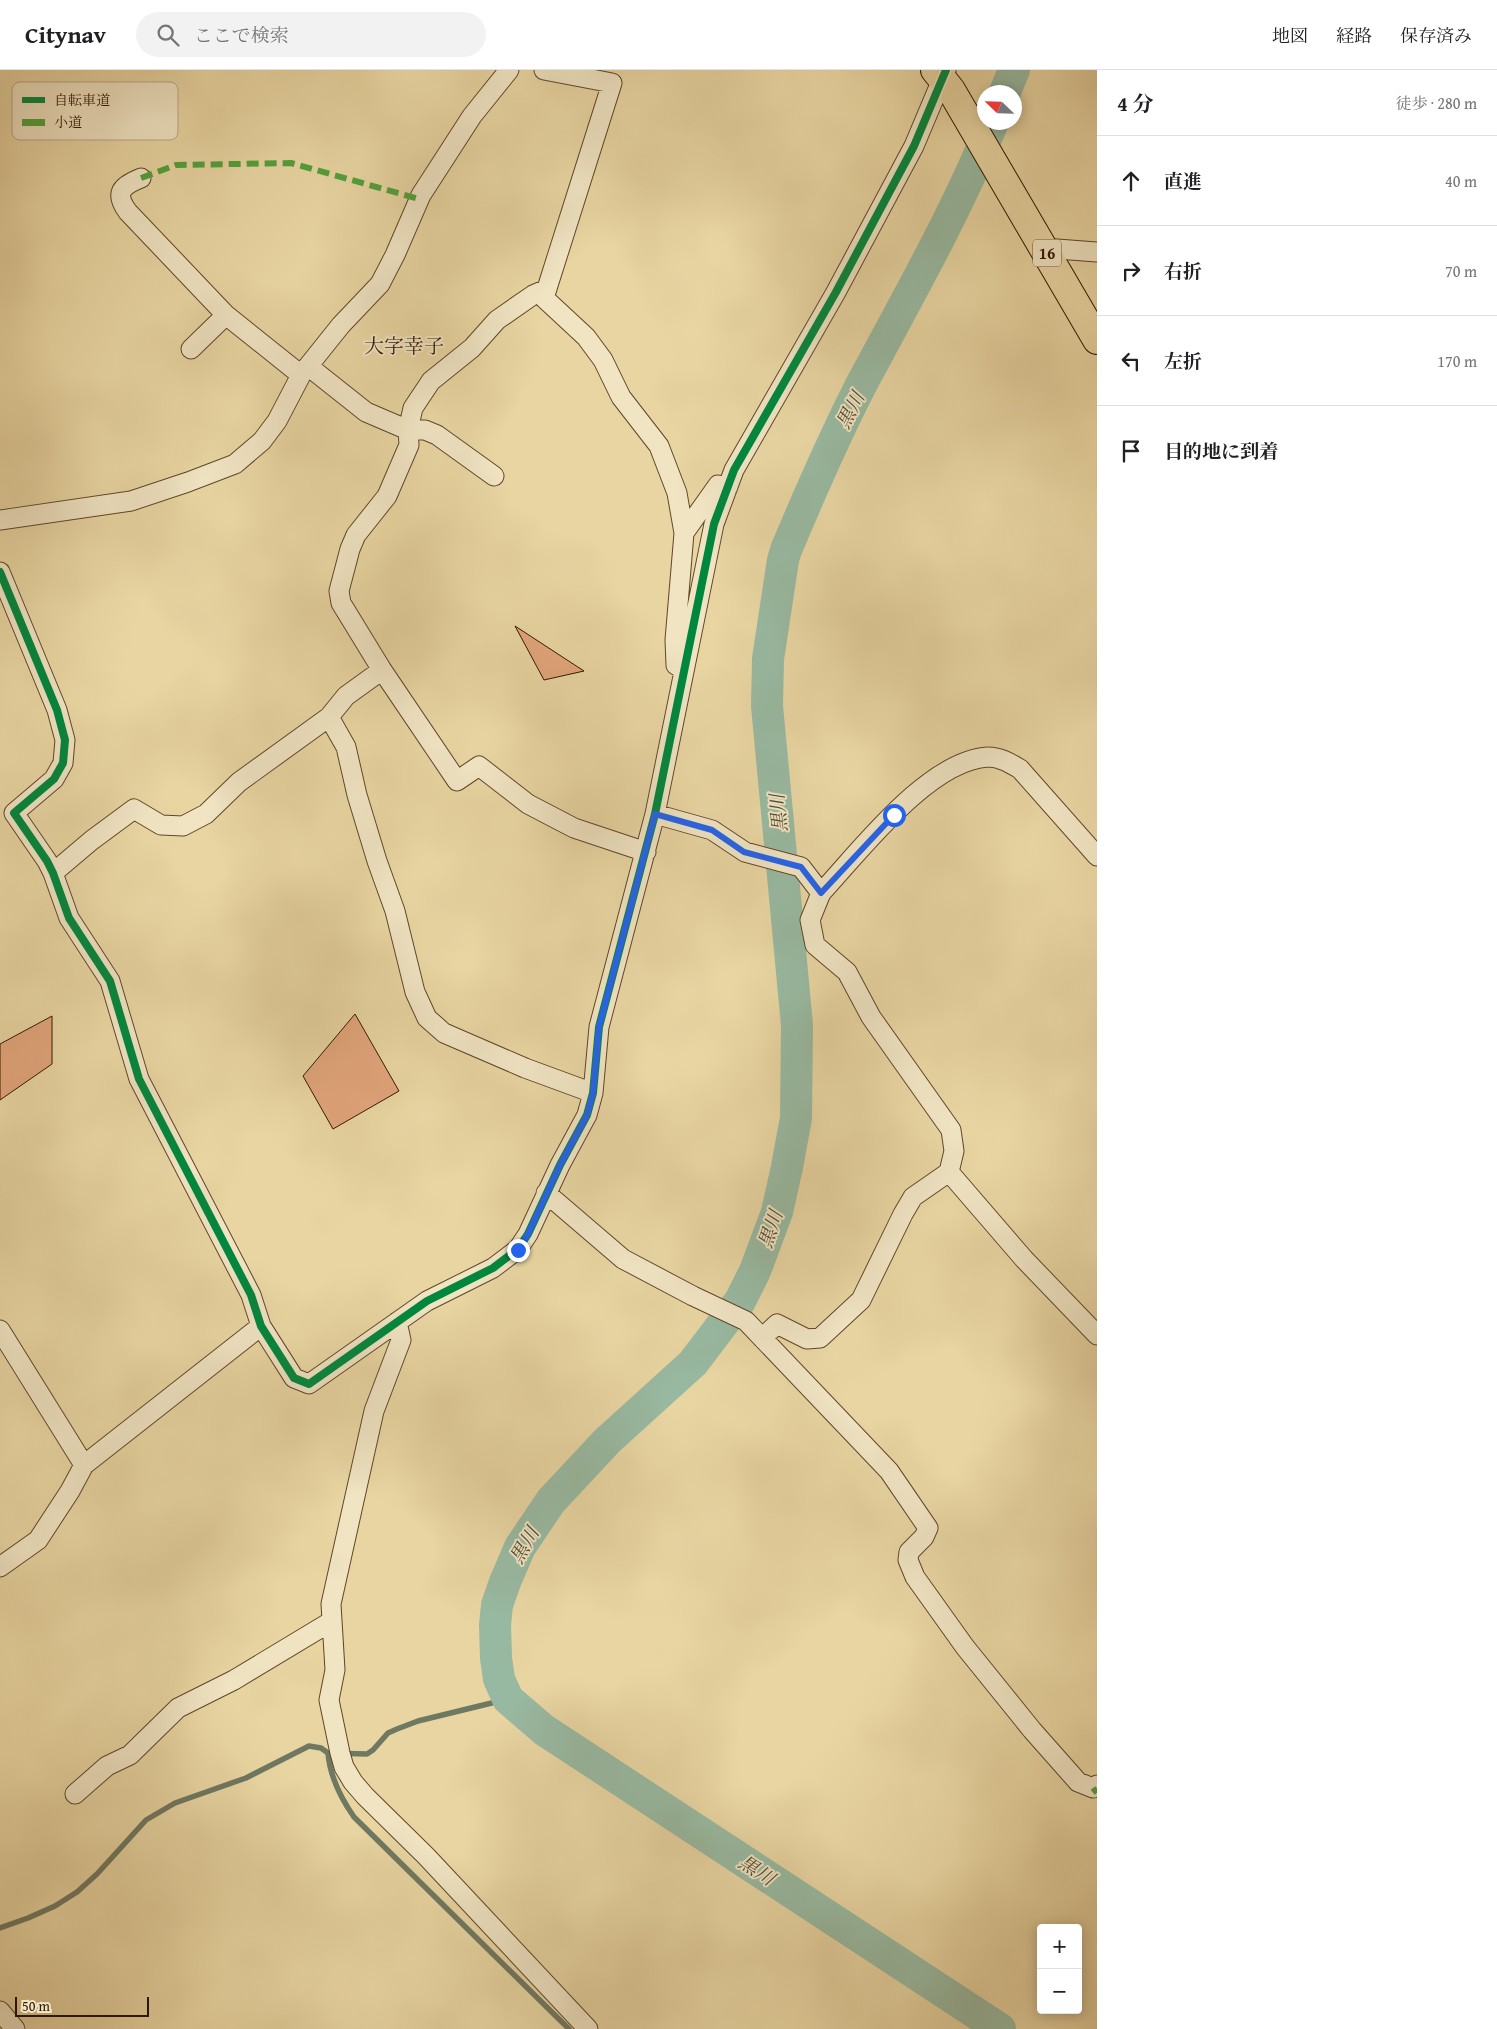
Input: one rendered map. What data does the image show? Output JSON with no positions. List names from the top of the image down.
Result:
{
  "streets": {
    "main road": ["16"]
  },
  "districts": ["大字幸子"],
  "water": ["黒川"],
  "legend": ["自転車道", "小道"],
  "scale_bar": "50 m",
  "north": "top left",
  "page": {
    "header": "Citynav",
    "search": "ここで検索",
    "nav": ["地図", "経路", "保存済み"],
    "heading": ["4 分", "徒歩 · 280 m"],
    "list": [
      ["直進", "40 m"],
      ["右折", "70 m"],
      ["左折", "170 m"],
      "目的地に到着"
    ],
    "map_buttons": ["+", "−"],
    "scale": "50 m"
  }
}
